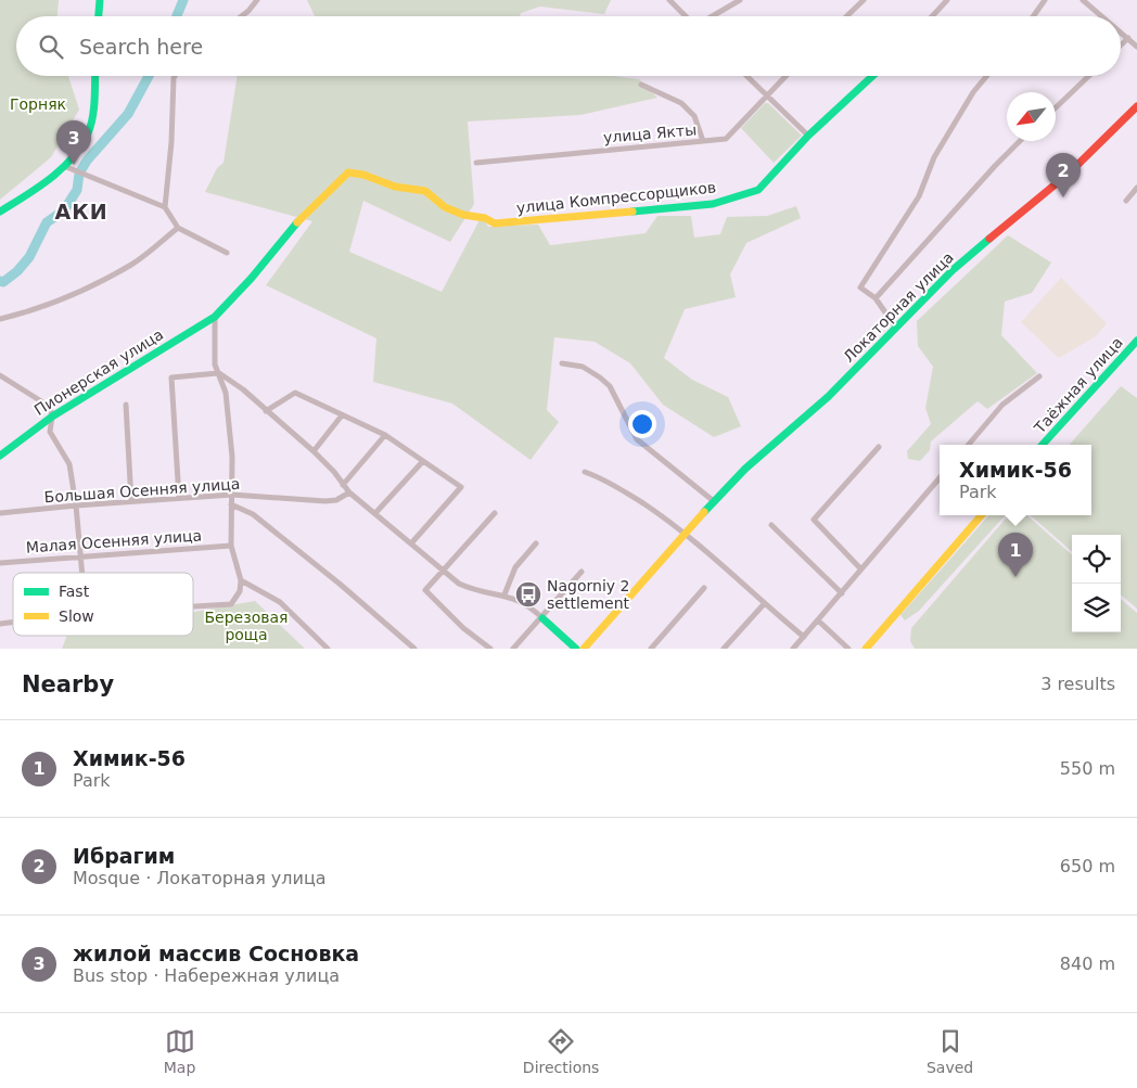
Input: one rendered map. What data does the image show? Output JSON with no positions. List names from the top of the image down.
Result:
{
  "streets": {
    "street": [
      "улица Якты",
      "улица Компрессорщиков",
      "Локаторная улица",
      "Пионерская улица",
      "Таёжная улица",
      "Большая Осенняя улица",
      "Малая Осенняя улица"
    ]
  },
  "crossings": [
    ["улица Компрессорщиков", "Пионерская улица"]
  ],
  "districts": ["АКИ"],
  "parks": ["Горняк", "Березовая роща"],
  "places": {
    "bus stop": ["Nagorniy 2 settlement"]
  },
  "legend": ["Fast", "Slow"],
  "north": "bottom left",
  "page": {
    "search": "Search here",
    "pins": ["3", "2", "1"],
    "popup": ["Химик-56", "Park"],
    "heading": ["Nearby", "3 results"],
    "list": [
      {
        "mark": "1",
        "name": "Химик-56",
        "note": "Park",
        "value": "550 m"
      },
      {
        "mark": "2",
        "name": "Ибрагим",
        "note": "Mosque · Локаторная улица",
        "value": "650 m"
      },
      {
        "mark": "3",
        "name": "жилой массив Сосновка",
        "note": "Bus stop · Набережная улица",
        "value": "840 m"
      }
    ],
    "nav": ["Map", "Directions", "Saved"]
  }
}
